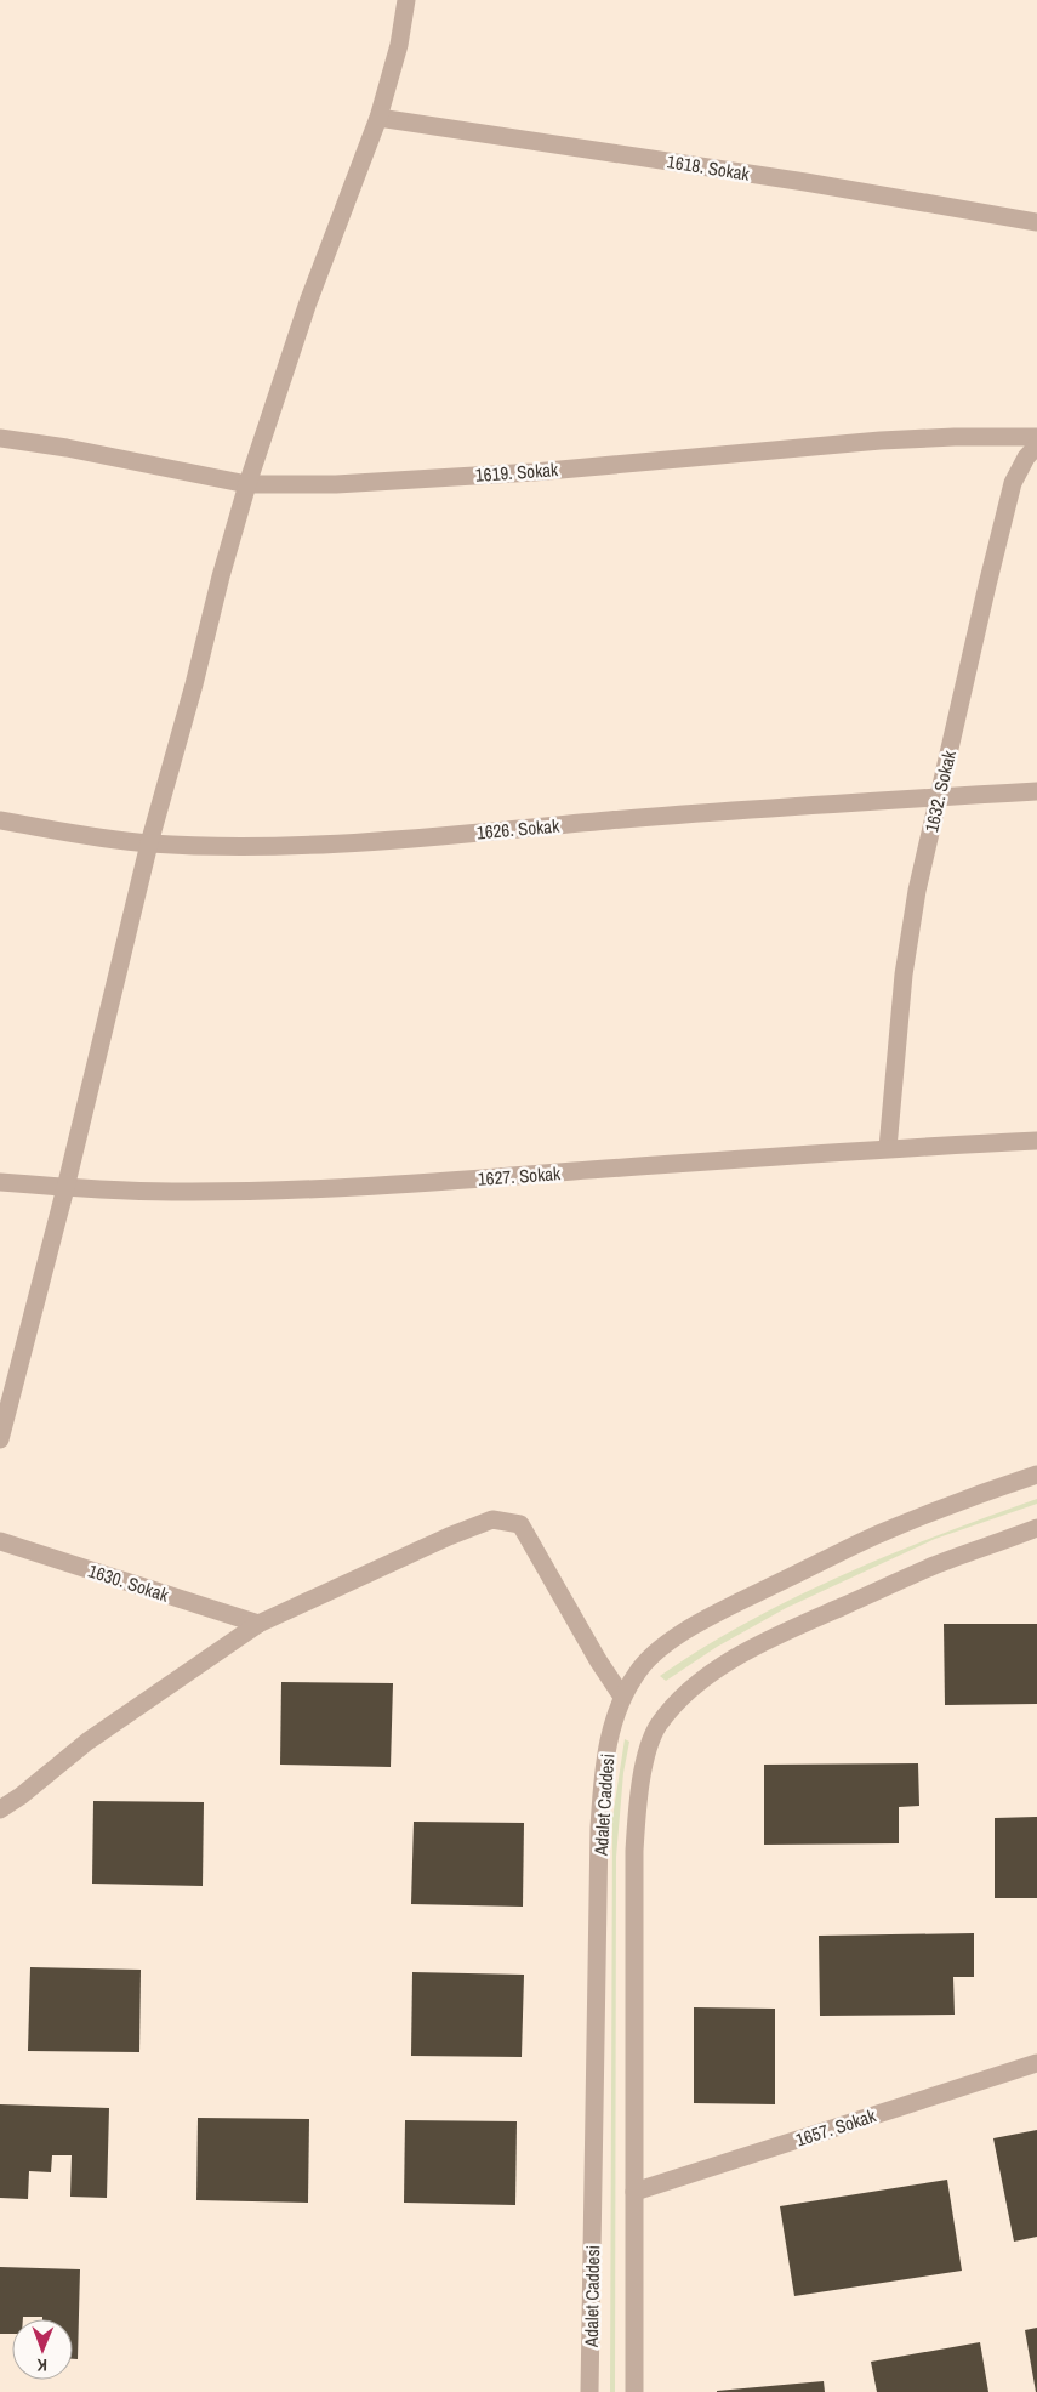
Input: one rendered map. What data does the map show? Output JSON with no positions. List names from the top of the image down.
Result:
{
  "streets": {
    "street": [
      "1618. Sokak",
      "1619. Sokak",
      "1632. Sokak",
      "1626. Sokak",
      "1627. Sokak",
      "1630. Sokak",
      "Adalet Caddesi",
      "1657. Sokak"
    ]
  },
  "crossings": [
    ["1632. Sokak", "1626. Sokak"],
    ["1632. Sokak", "1627. Sokak"]
  ],
  "north": "bottom"
}
